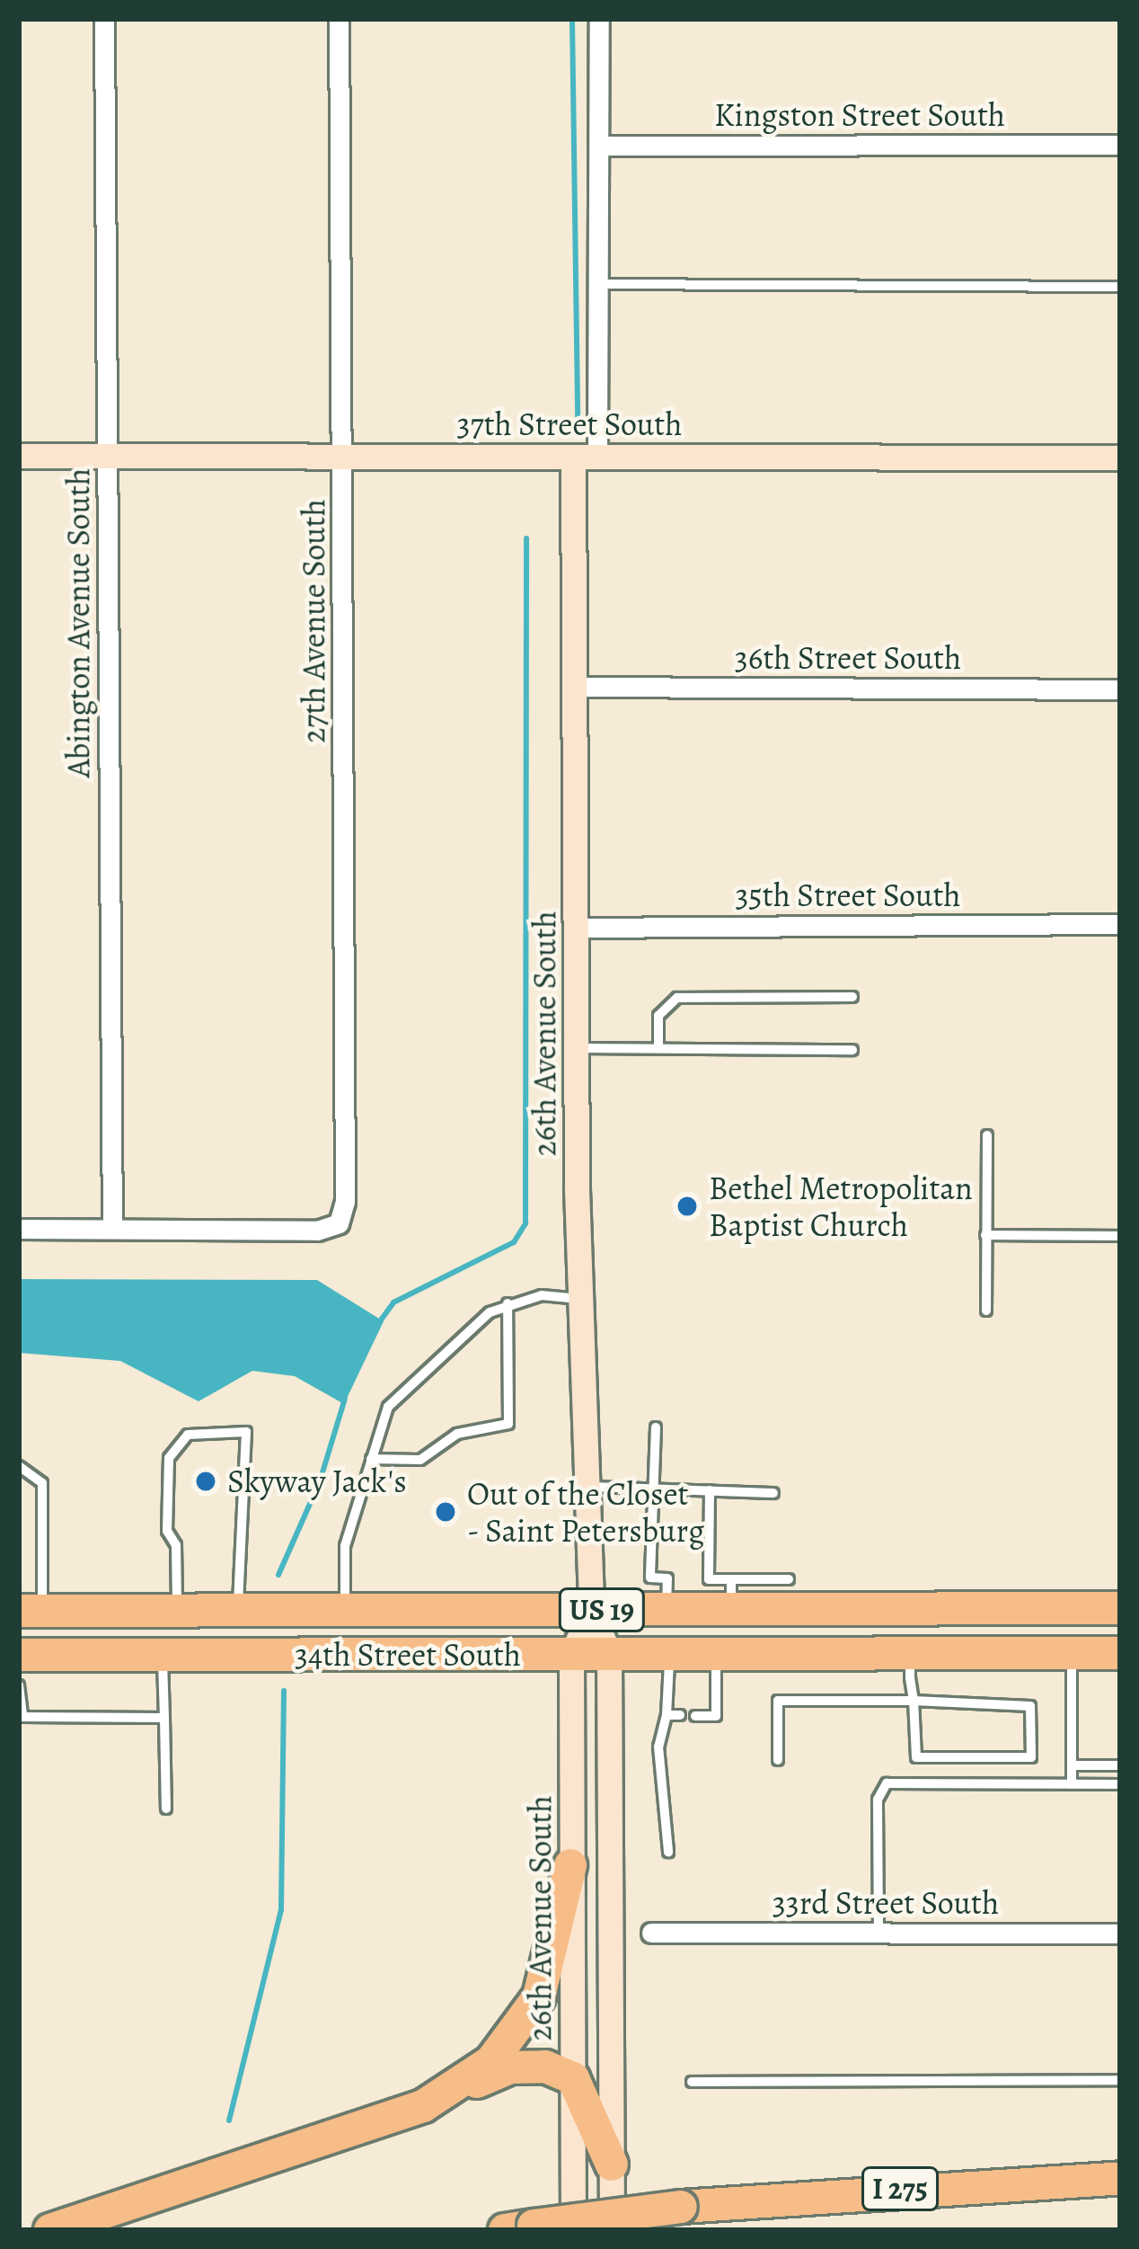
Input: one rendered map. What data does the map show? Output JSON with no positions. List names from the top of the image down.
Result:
{
  "streets": {
    "highway": ["US 19", "34th Street South", "I 275"],
    "street": [
      "Kingston Street South",
      "37th Street South",
      "27th Avenue South",
      "Abington Avenue South",
      "36th Street South",
      "35th Street South",
      "26th Avenue South",
      "33rd Street South"
    ]
  },
  "crossings": [
    ["Kingston Street South", "26th Avenue South"],
    ["37th Street South", "27th Avenue South"],
    ["37th Street South", "Abington Avenue South"],
    ["37th Street South", "26th Avenue South"],
    ["27th Avenue South", "Abington Avenue South"],
    ["36th Street South", "26th Avenue South"],
    ["35th Street South", "26th Avenue South"],
    ["26th Avenue South", "34th Street South"]
  ],
  "places": ["Bethel Metropolitan Baptist Church", "Skyway Jack's", "Out of the Closet - Saint Petersburg"]
}
